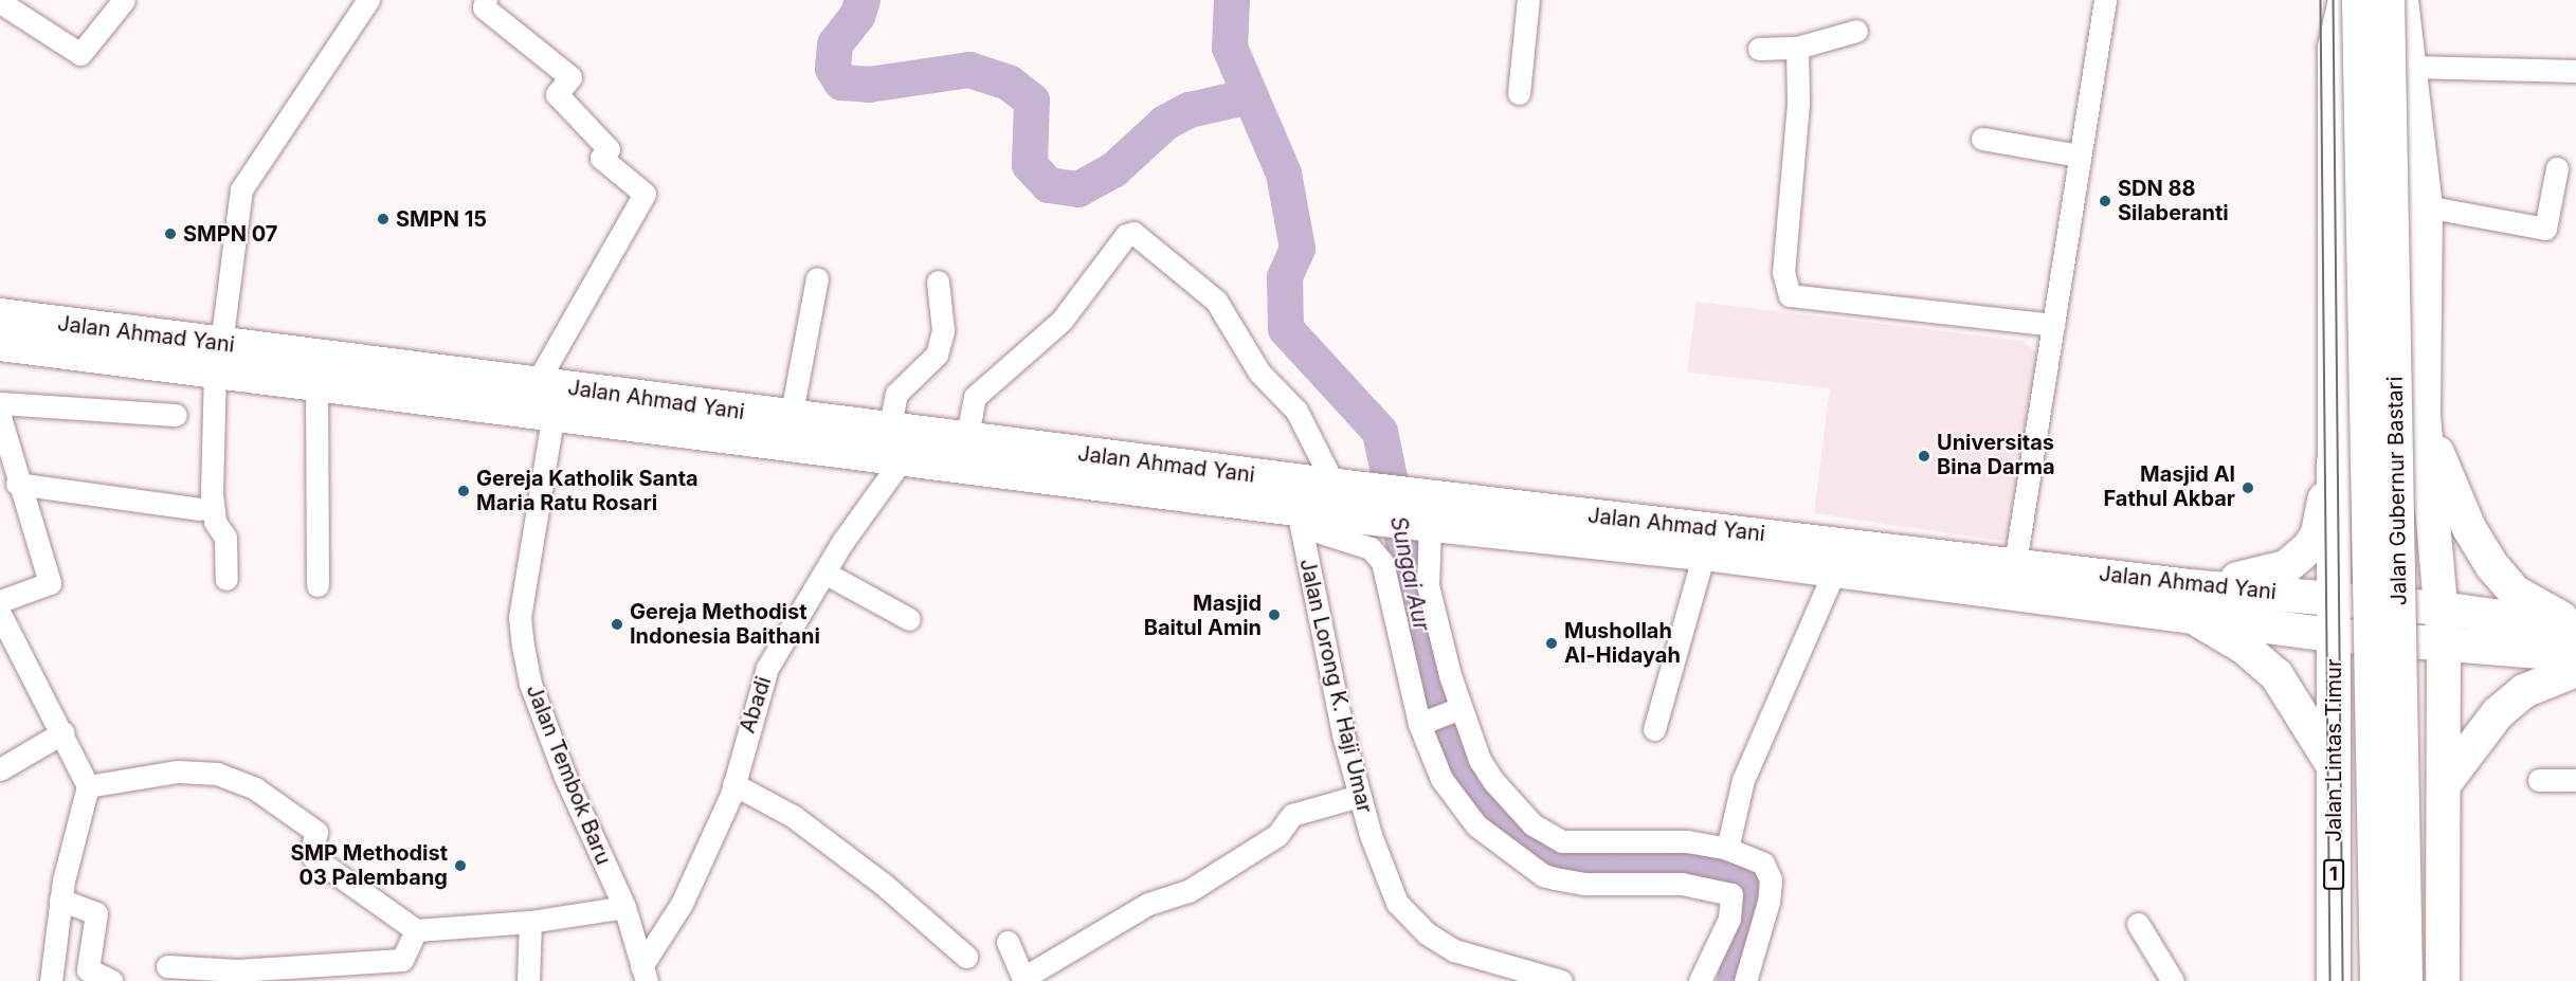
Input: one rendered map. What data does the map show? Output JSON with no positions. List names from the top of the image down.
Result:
{
  "streets": {
    "highway": [
      "Jalan Ahmad Yani",
      "Jalan Gubernur Bastari",
      "Jalan Lintas Timur",
      "1"
    ],
    "street": ["Jalan Lorong K. Haji Umar", "Abadi", "Jalan Tembok Baru"]
  },
  "crossings": [
    ["Jalan Ahmad Yani", "Jalan Gubernur Bastari"],
    ["Jalan Ahmad Yani", "Jalan Lorong K. Haji Umar"],
    ["Jalan Ahmad Yani", "Abadi"],
    ["Jalan Ahmad Yani", "Jalan Lintas Timur"],
    ["Jalan Ahmad Yani", "Jalan Tembok Baru"],
    ["Jalan Ahmad Yani", "1"],
    ["Abadi", "Jalan Tembok Baru"],
    ["Jalan Lintas Timur", "1"]
  ],
  "water": ["Sungai Aur"],
  "places": [
    "SDN 88 Silaberanti",
    "SMPN 15",
    "SMPN 07",
    "Universitas Bina Darma",
    "Masjid Al Fathul Akbar",
    "Gereja Katholik Santa Maria Ratu Rosari",
    "Masjid Baitul Amin",
    "Gereja Methodist Indonesia Baithani",
    "Mushollah Al-Hidayah",
    "SMP Methodist 03 Palembang"
  ]
}
